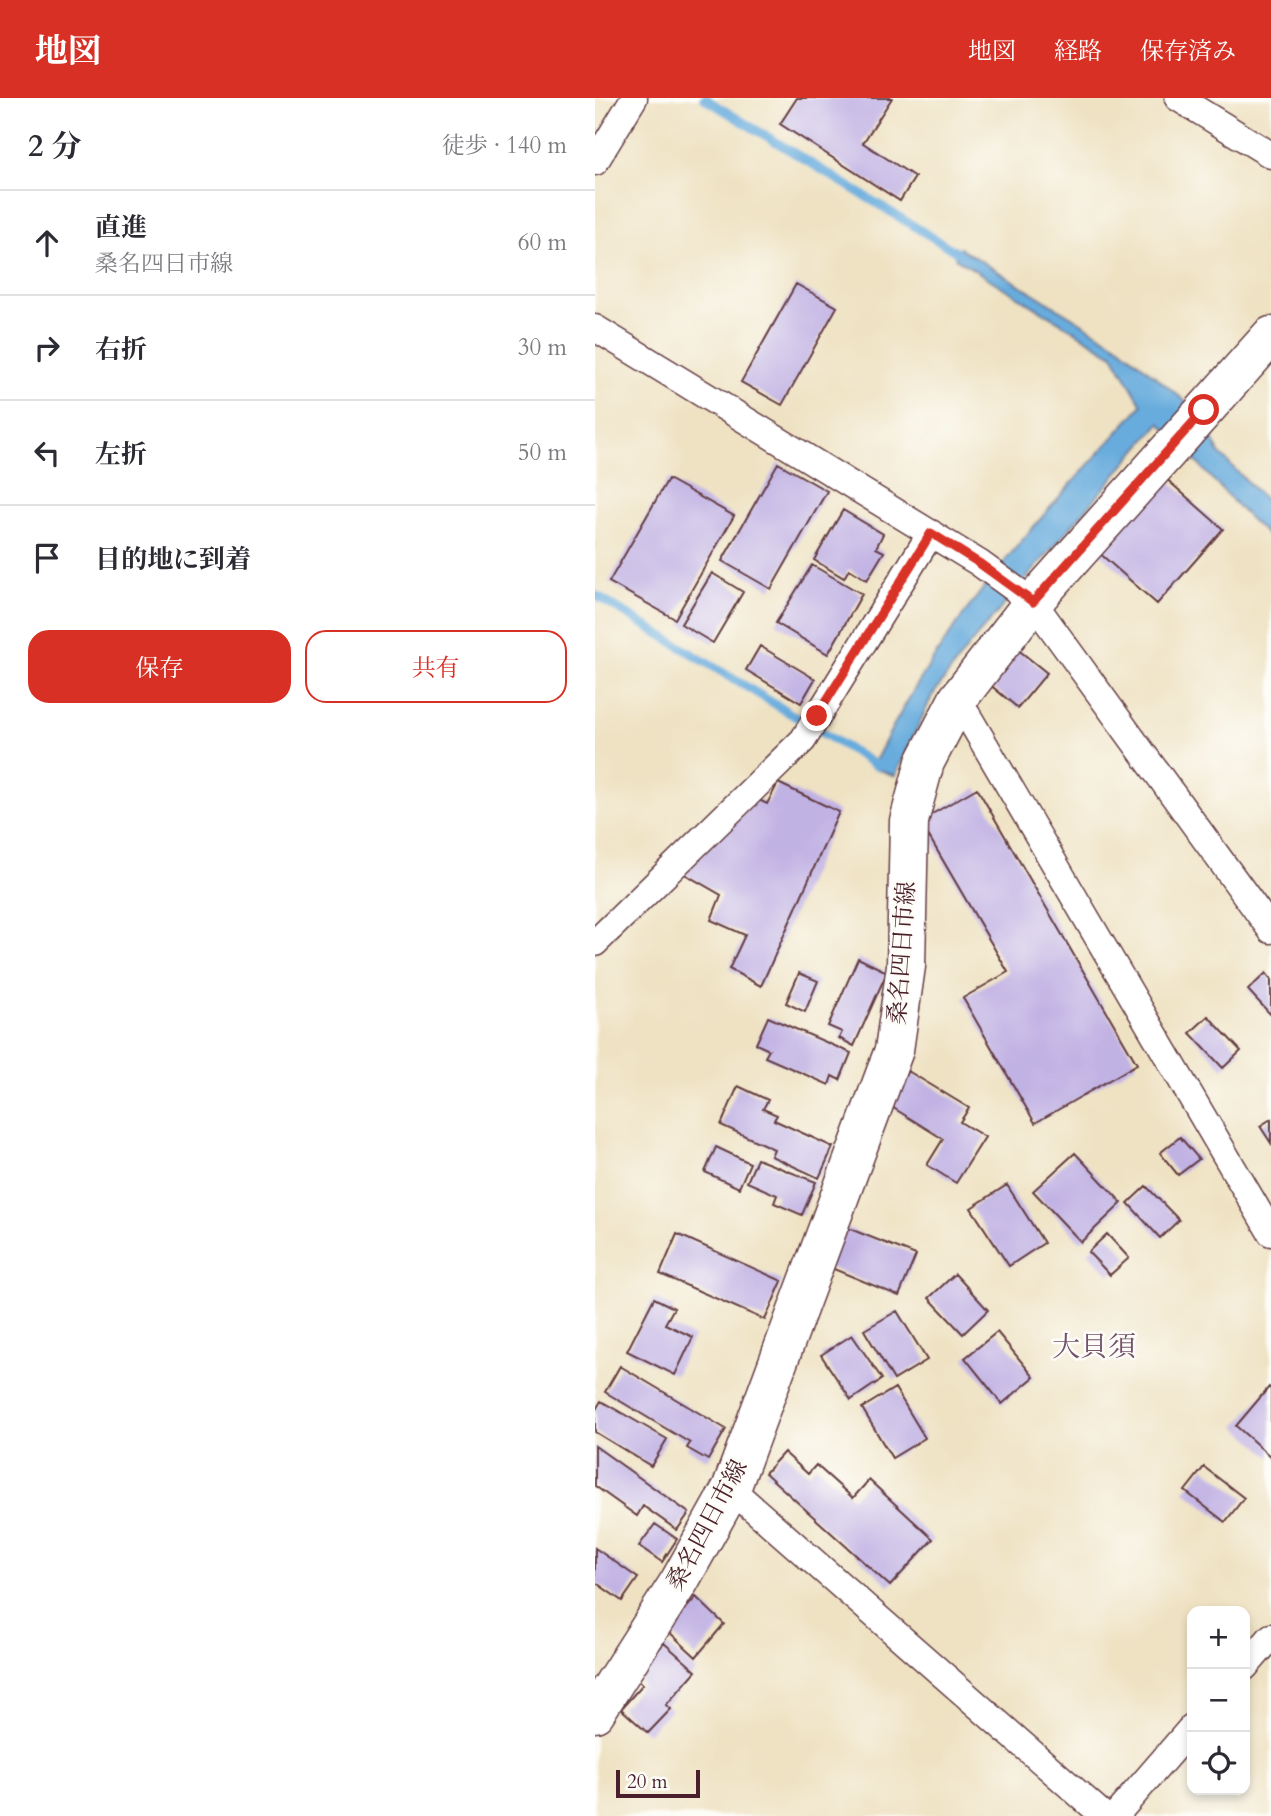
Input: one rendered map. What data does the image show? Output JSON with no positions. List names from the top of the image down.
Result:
{
  "streets": {
    "main road": ["桑名四日市線"]
  },
  "districts": ["大貝須"],
  "scale_bar": "20 m",
  "page": {
    "header": "地図",
    "nav": ["地図", "経路", "保存済み"],
    "heading": ["2 分", "徒歩 · 140 m"],
    "list": [
      ["直進", "桑名四日市線", "60 m"],
      ["右折", "30 m"],
      ["左折", "50 m"],
      "目的地に到着"
    ],
    "buttons": ["保存", "共有"],
    "map_buttons": ["+", "−"],
    "scale": "20 m"
  }
}
